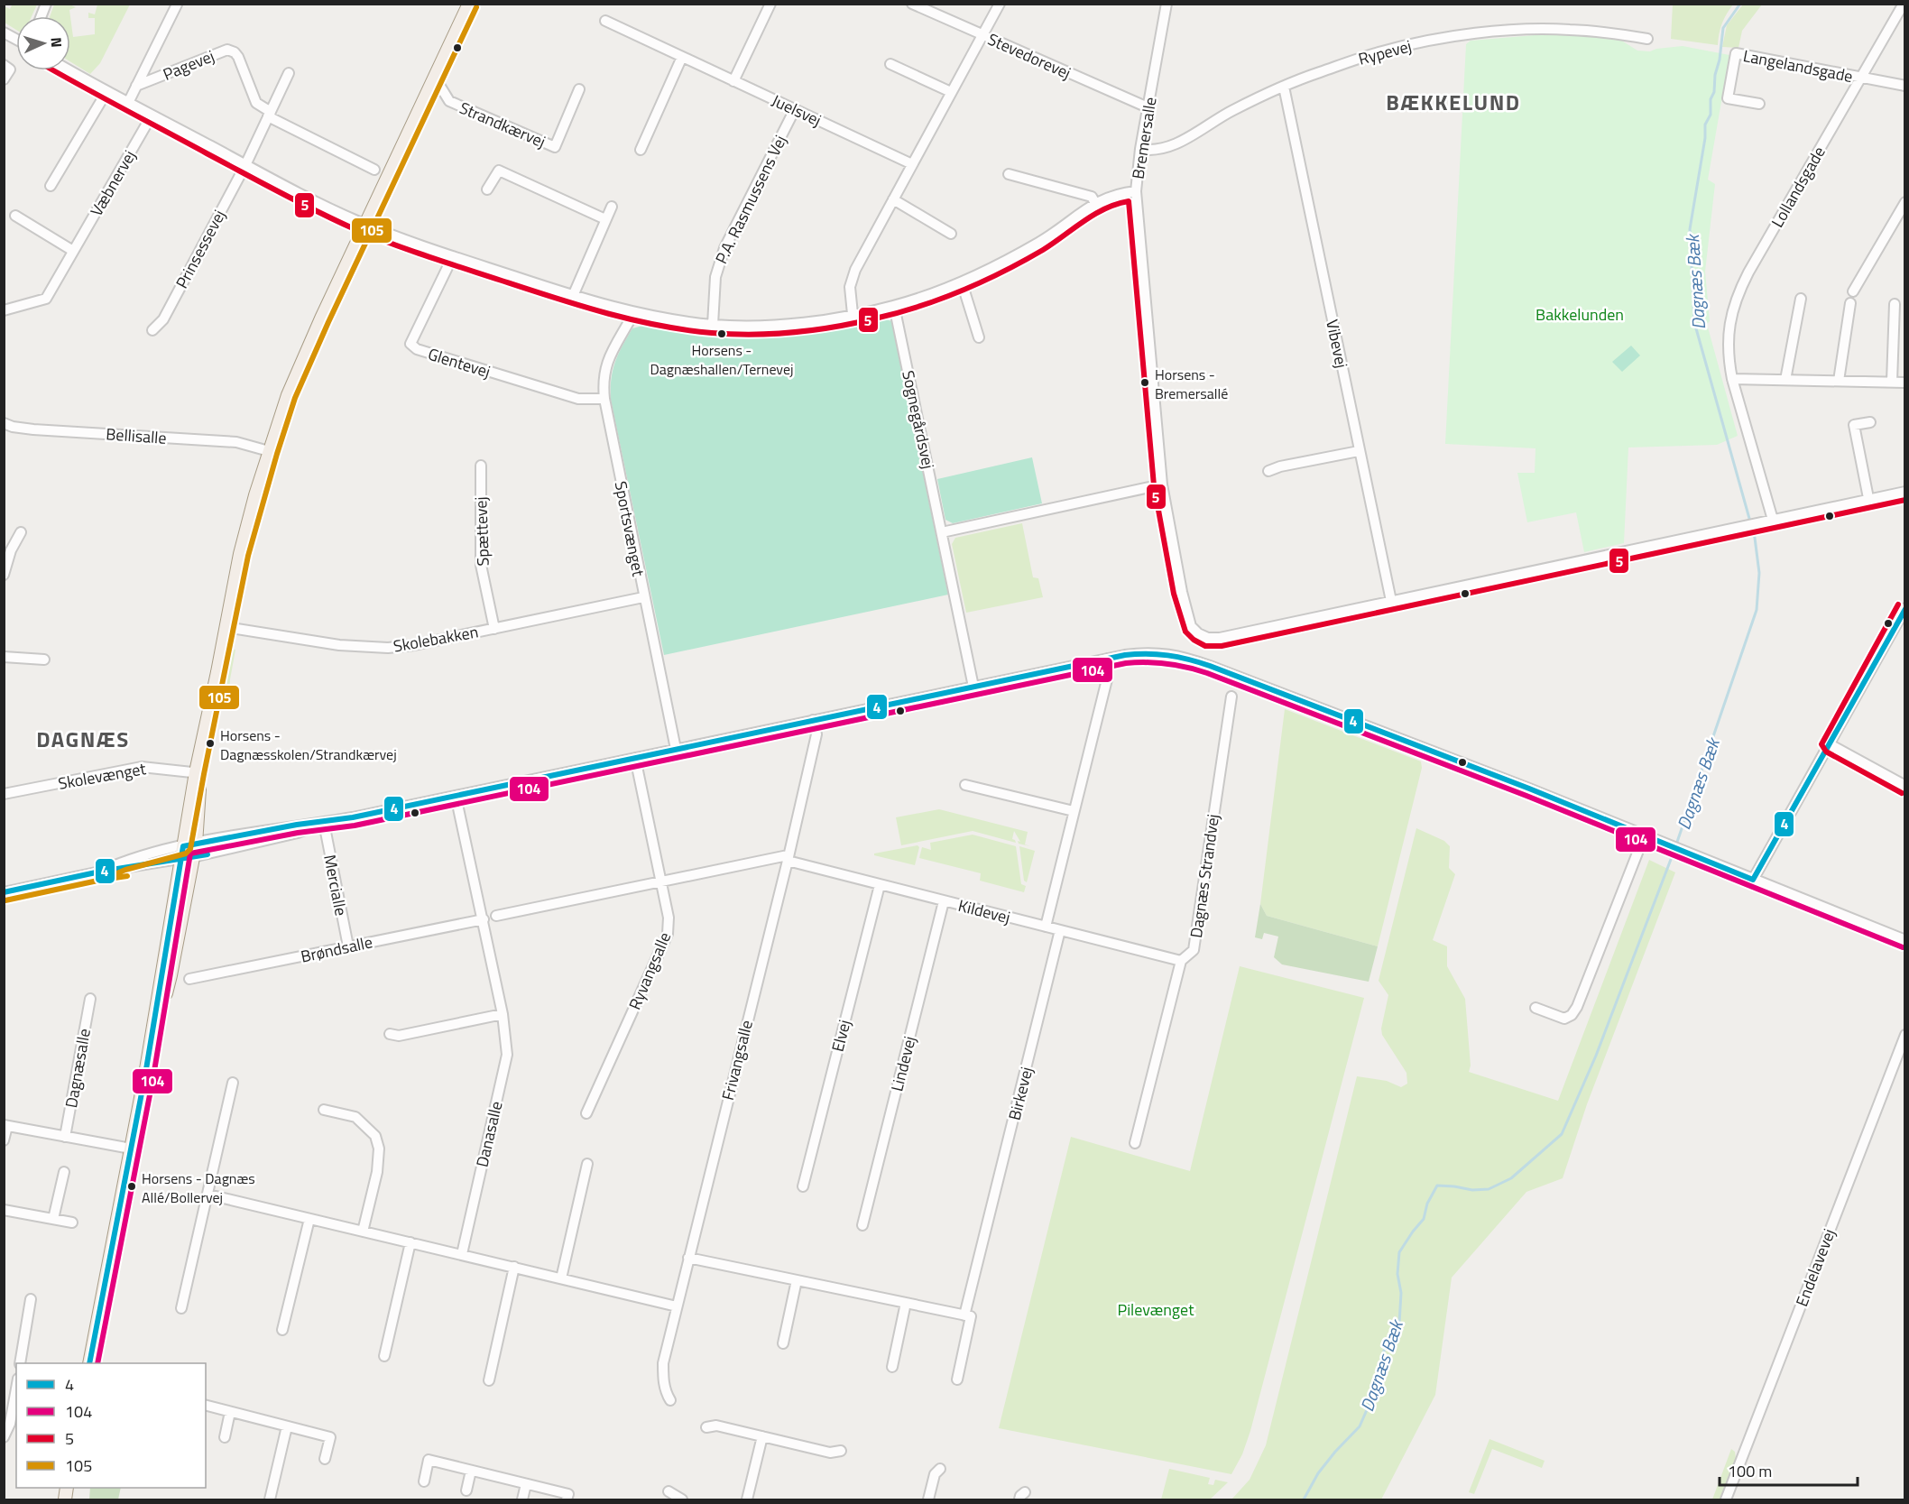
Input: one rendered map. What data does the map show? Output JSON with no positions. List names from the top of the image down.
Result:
{
  "streets": {
    "street": [
      "Rypevej",
      "Stevedorevej",
      "Pagevej",
      "Langelandsgade",
      "Juelsvej",
      "Strandkærvej",
      "Bremersalle",
      "Væbnervej",
      "Lollandsgade",
      "P.A. Rasmussens Vej",
      "Prinsessevej",
      "Vibevej",
      "Glentevej",
      "Sognegårdsvej",
      "Bellisalle",
      "Sportsvænget",
      "Spættevej",
      "Skolebakken",
      "Skolevænget",
      "Dagnæs Strandvej",
      "Mercialle",
      "Kildevej",
      "Brøndsalle",
      "Ryvangsalle",
      "Elvej",
      "Frivangsalle",
      "Lindevej",
      "Dagnæsalle",
      "Birkevej",
      "Danasalle",
      "Endelavevej"
    ]
  },
  "crossings": [
    ["Rypevej", "Bremersalle"],
    ["Rypevej", "Vibevej"],
    ["Stevedorevej", "Bremersalle"],
    ["Langelandsgade", "Lollandsgade"],
    ["Juelsvej", "P.A. Rasmussens Vej"],
    ["Bremersalle", "Vibevej"],
    ["Glentevej", "Sportsvænget"],
    ["Sportsvænget", "Skolebakken"],
    ["Spættevej", "Skolebakken"],
    ["Dagnæs Strandvej", "Kildevej"],
    ["Mercialle", "Brøndsalle"],
    ["Kildevej", "Elvej"],
    ["Kildevej", "Frivangsalle"],
    ["Kildevej", "Lindevej"],
    ["Kildevej", "Birkevej"],
    ["Brøndsalle", "Danasalle"]
  ],
  "districts": ["BÆKKELUND", "DAGNÆS"],
  "water": ["Dagnæs Bæk"],
  "parks": ["Bakkelunden", "Pilevænget"],
  "places": [
    "Horsens - Dagnæshallen/Ternevej",
    "Horsens - Bremersallé",
    "Horsens - Dagnæsskolen/Strandkærvej",
    "Horsens - Dagnæs Allé/Bollervej"
  ],
  "lines": [
    "transit line 105",
    "transit line 5",
    "transit line 4",
    "transit line 104"
  ],
  "legend": [
    "4",
    "104",
    "5",
    "105"
  ],
  "scale_bar": "100 m",
  "north": "right"
}
